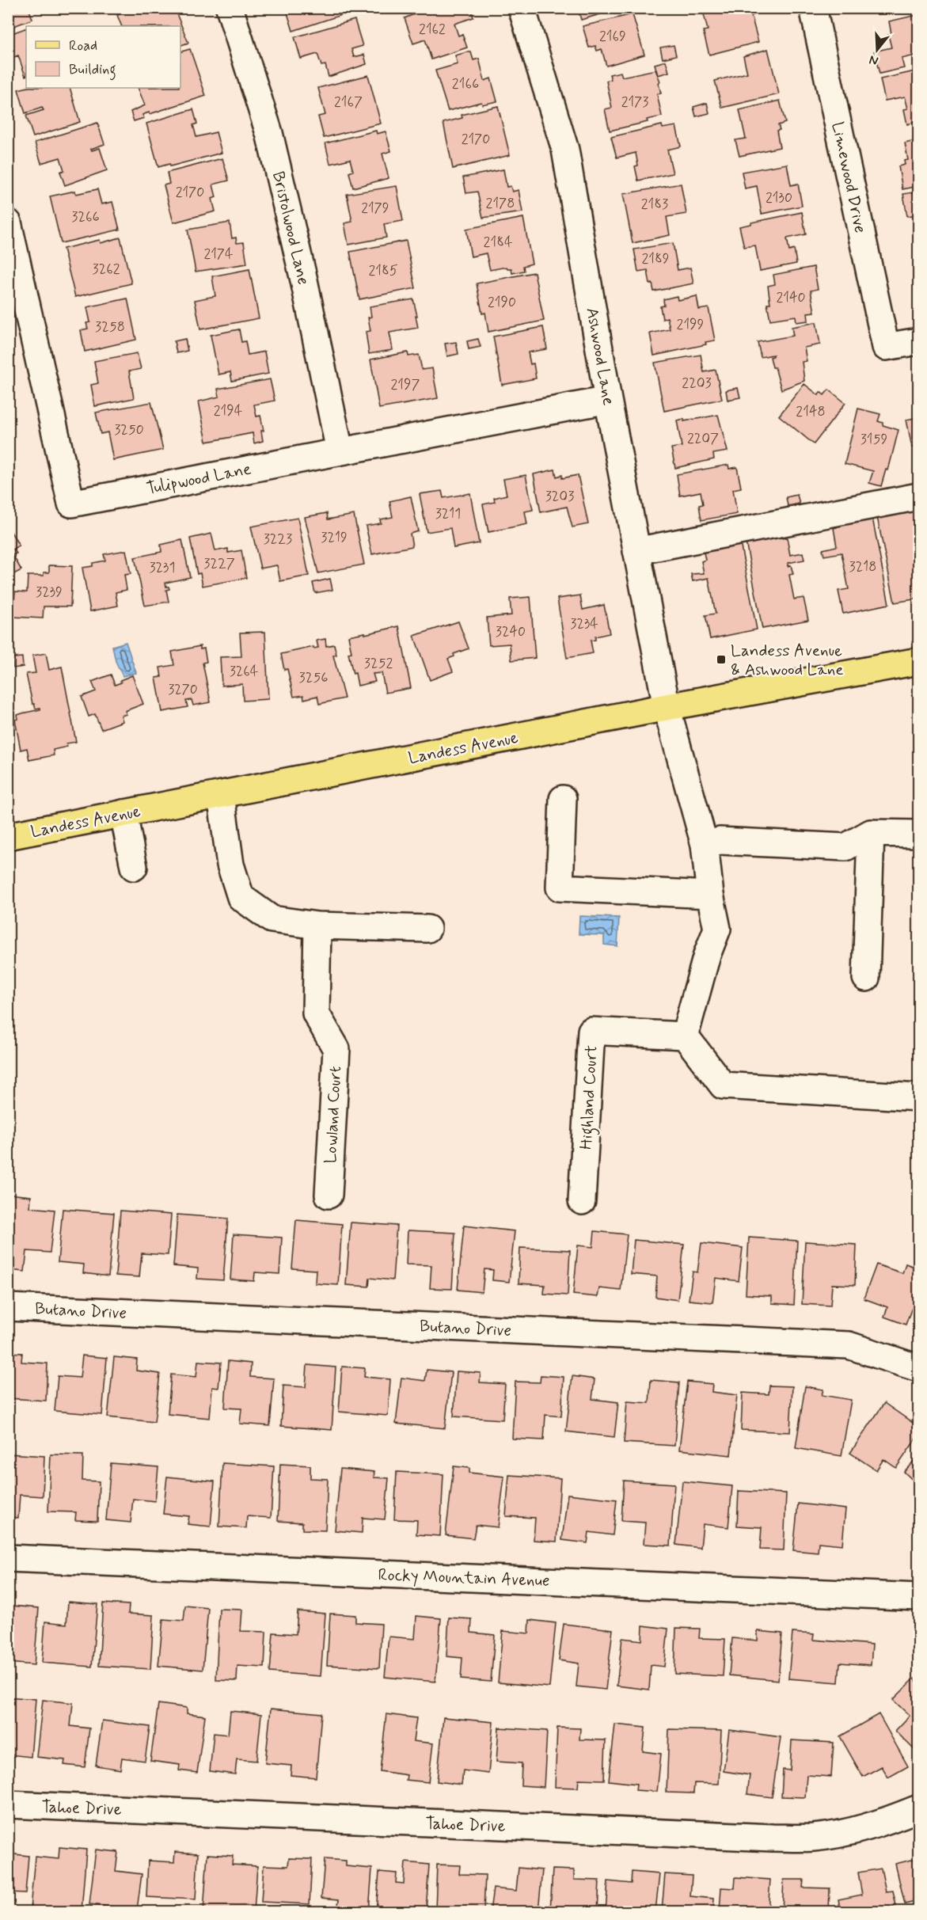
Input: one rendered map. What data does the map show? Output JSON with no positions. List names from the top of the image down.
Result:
{
  "streets": {
    "main road": ["Landess Avenue"],
    "street": [
      "Limewood Drive",
      "Bristolwood Lane",
      "Ashwood Lane",
      "Tulipwood Lane",
      "Highland Court",
      "Lowland Court",
      "Butano Drive",
      "Rocky Mountain Avenue",
      "Tahoe Drive"
    ]
  },
  "crossings": [
    ["Bristolwood Lane", "Tulipwood Lane"],
    ["Ashwood Lane", "Tulipwood Lane"],
    ["Ashwood Lane", "Landess Avenue"]
  ],
  "places": {
    "transit": ["Landess Avenue & Ashwood Lane"]
  },
  "house_numbers": [
    "2162",
    "2169",
    "2166",
    "2167",
    "2173",
    "2170",
    "2170",
    "2130",
    "2178",
    "2183",
    "2179",
    "3266",
    "2184",
    "2174",
    "2189",
    "3262",
    "2185",
    "2140",
    "2190",
    "2199",
    "3258",
    "2203",
    "2197",
    "2194",
    "2148",
    "3250",
    "2207",
    "3159",
    "3203",
    "3211",
    "3219",
    "3223",
    "3227",
    "3218",
    "3231",
    "3239",
    "3234",
    "3240",
    "3252",
    "3264",
    "3256",
    "3270"
  ],
  "legend": ["Road", "Building"],
  "north": "bottom"
}
